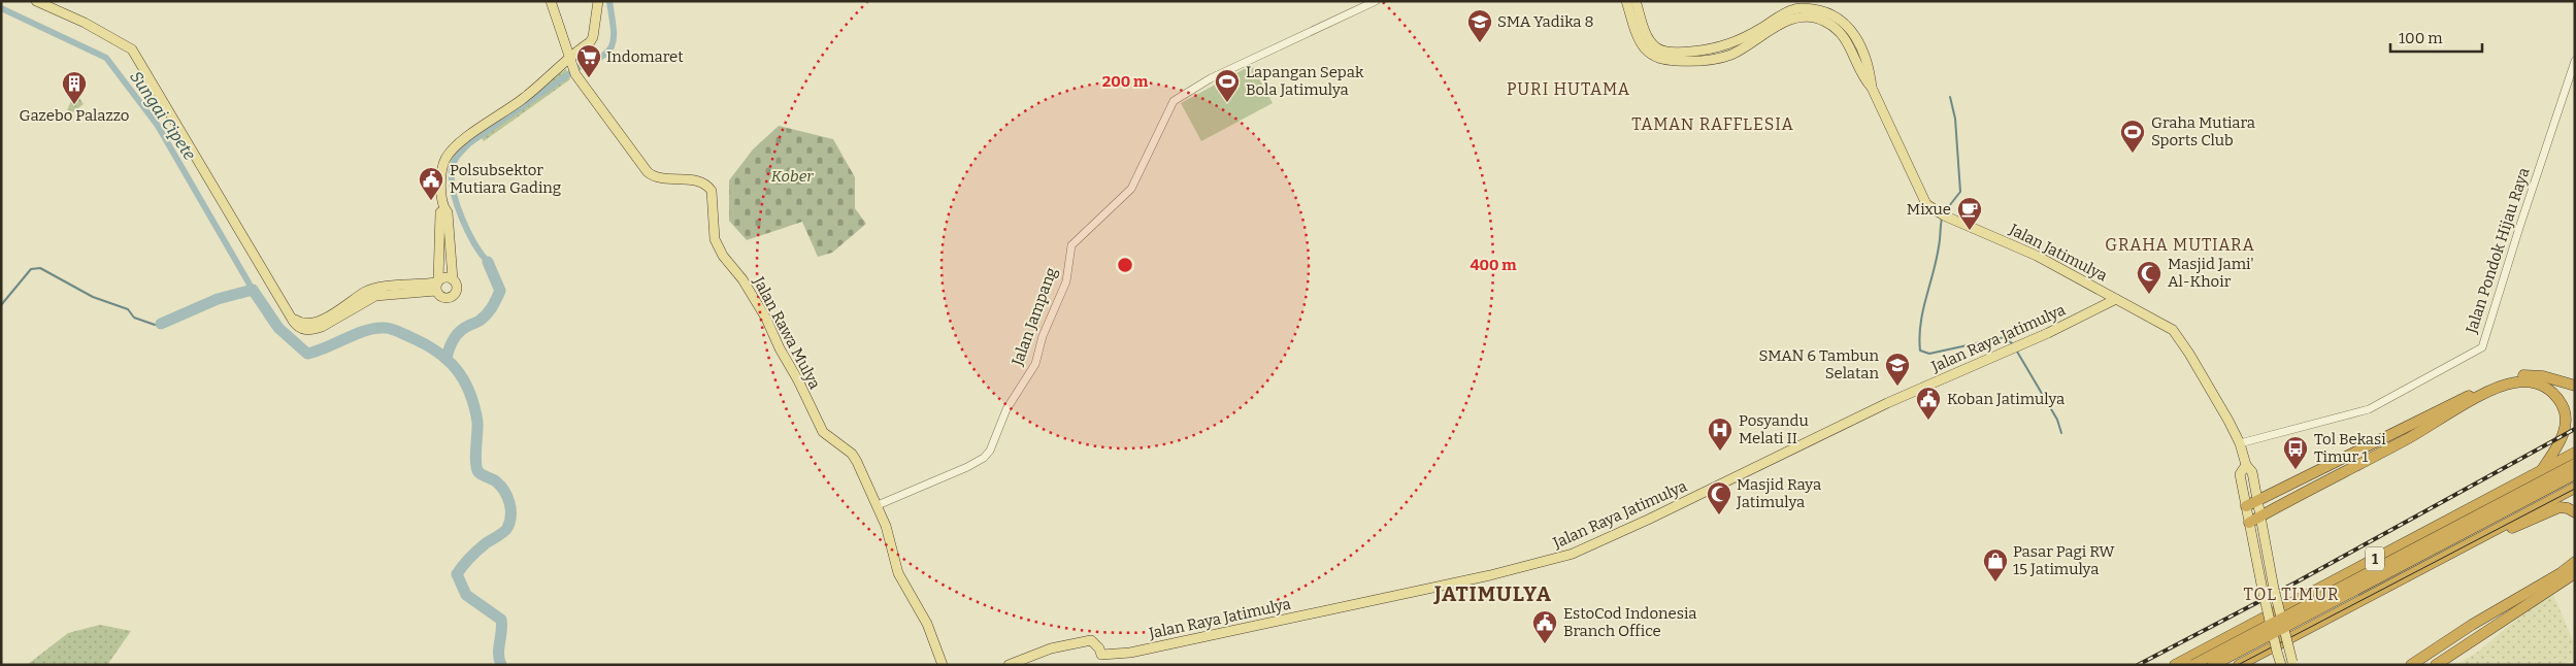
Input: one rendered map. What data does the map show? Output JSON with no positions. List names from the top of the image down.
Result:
{
  "streets": {
    "highway": ["1"],
    "main road": ["Jalan Jatimulya", "Jalan Rawa Mulya", "Jalan Raya Jatimulya"],
    "street": ["Jalan Pondok Hijau Raya", "Jalan Jampang"]
  },
  "crossings": [
    ["Jalan Pondok Hijau Raya", "Jalan Jatimulya"],
    ["Jalan Jatimulya", "Jalan Raya Jatimulya"],
    ["Jalan Jampang", "Jalan Rawa Mulya"]
  ],
  "districts": [
    "PURI HUTAMA",
    "TAMAN RAFFLESIA",
    "GRAHA MUTIARA",
    "JATIMULYA",
    "TOL TIMUR"
  ],
  "water": ["Sungai Cipete"],
  "parks": ["Kober"],
  "places": {
    "school or university": ["SMA Yadika 8", "SMAN 6 Tambun Selatan"],
    "supermarket": ["Indomaret"],
    "sports": ["Lapangan Sepak Bola Jatimulya", "Graha Mutiara Sports Club"],
    "building": ["Gazebo Palazzo"],
    "public building": ["Polsubsektor Mutiara Gading", "Koban Jatimulya", "EstoCod Indonesia Branch Office"],
    "cafe": ["Mixue"],
    "mosque": ["Masjid Jami' Al-Khoir", "Masjid Raya Jatimulya"],
    "hospital": ["Posyandu Melati II"],
    "bus stop": ["Tol Bekasi Timur 1"],
    "shop": ["Pasar Pagi RW 15 Jatimulya"]
  },
  "scale_bar": "100 m",
  "rings": ["200 m", "400 m"]
}
